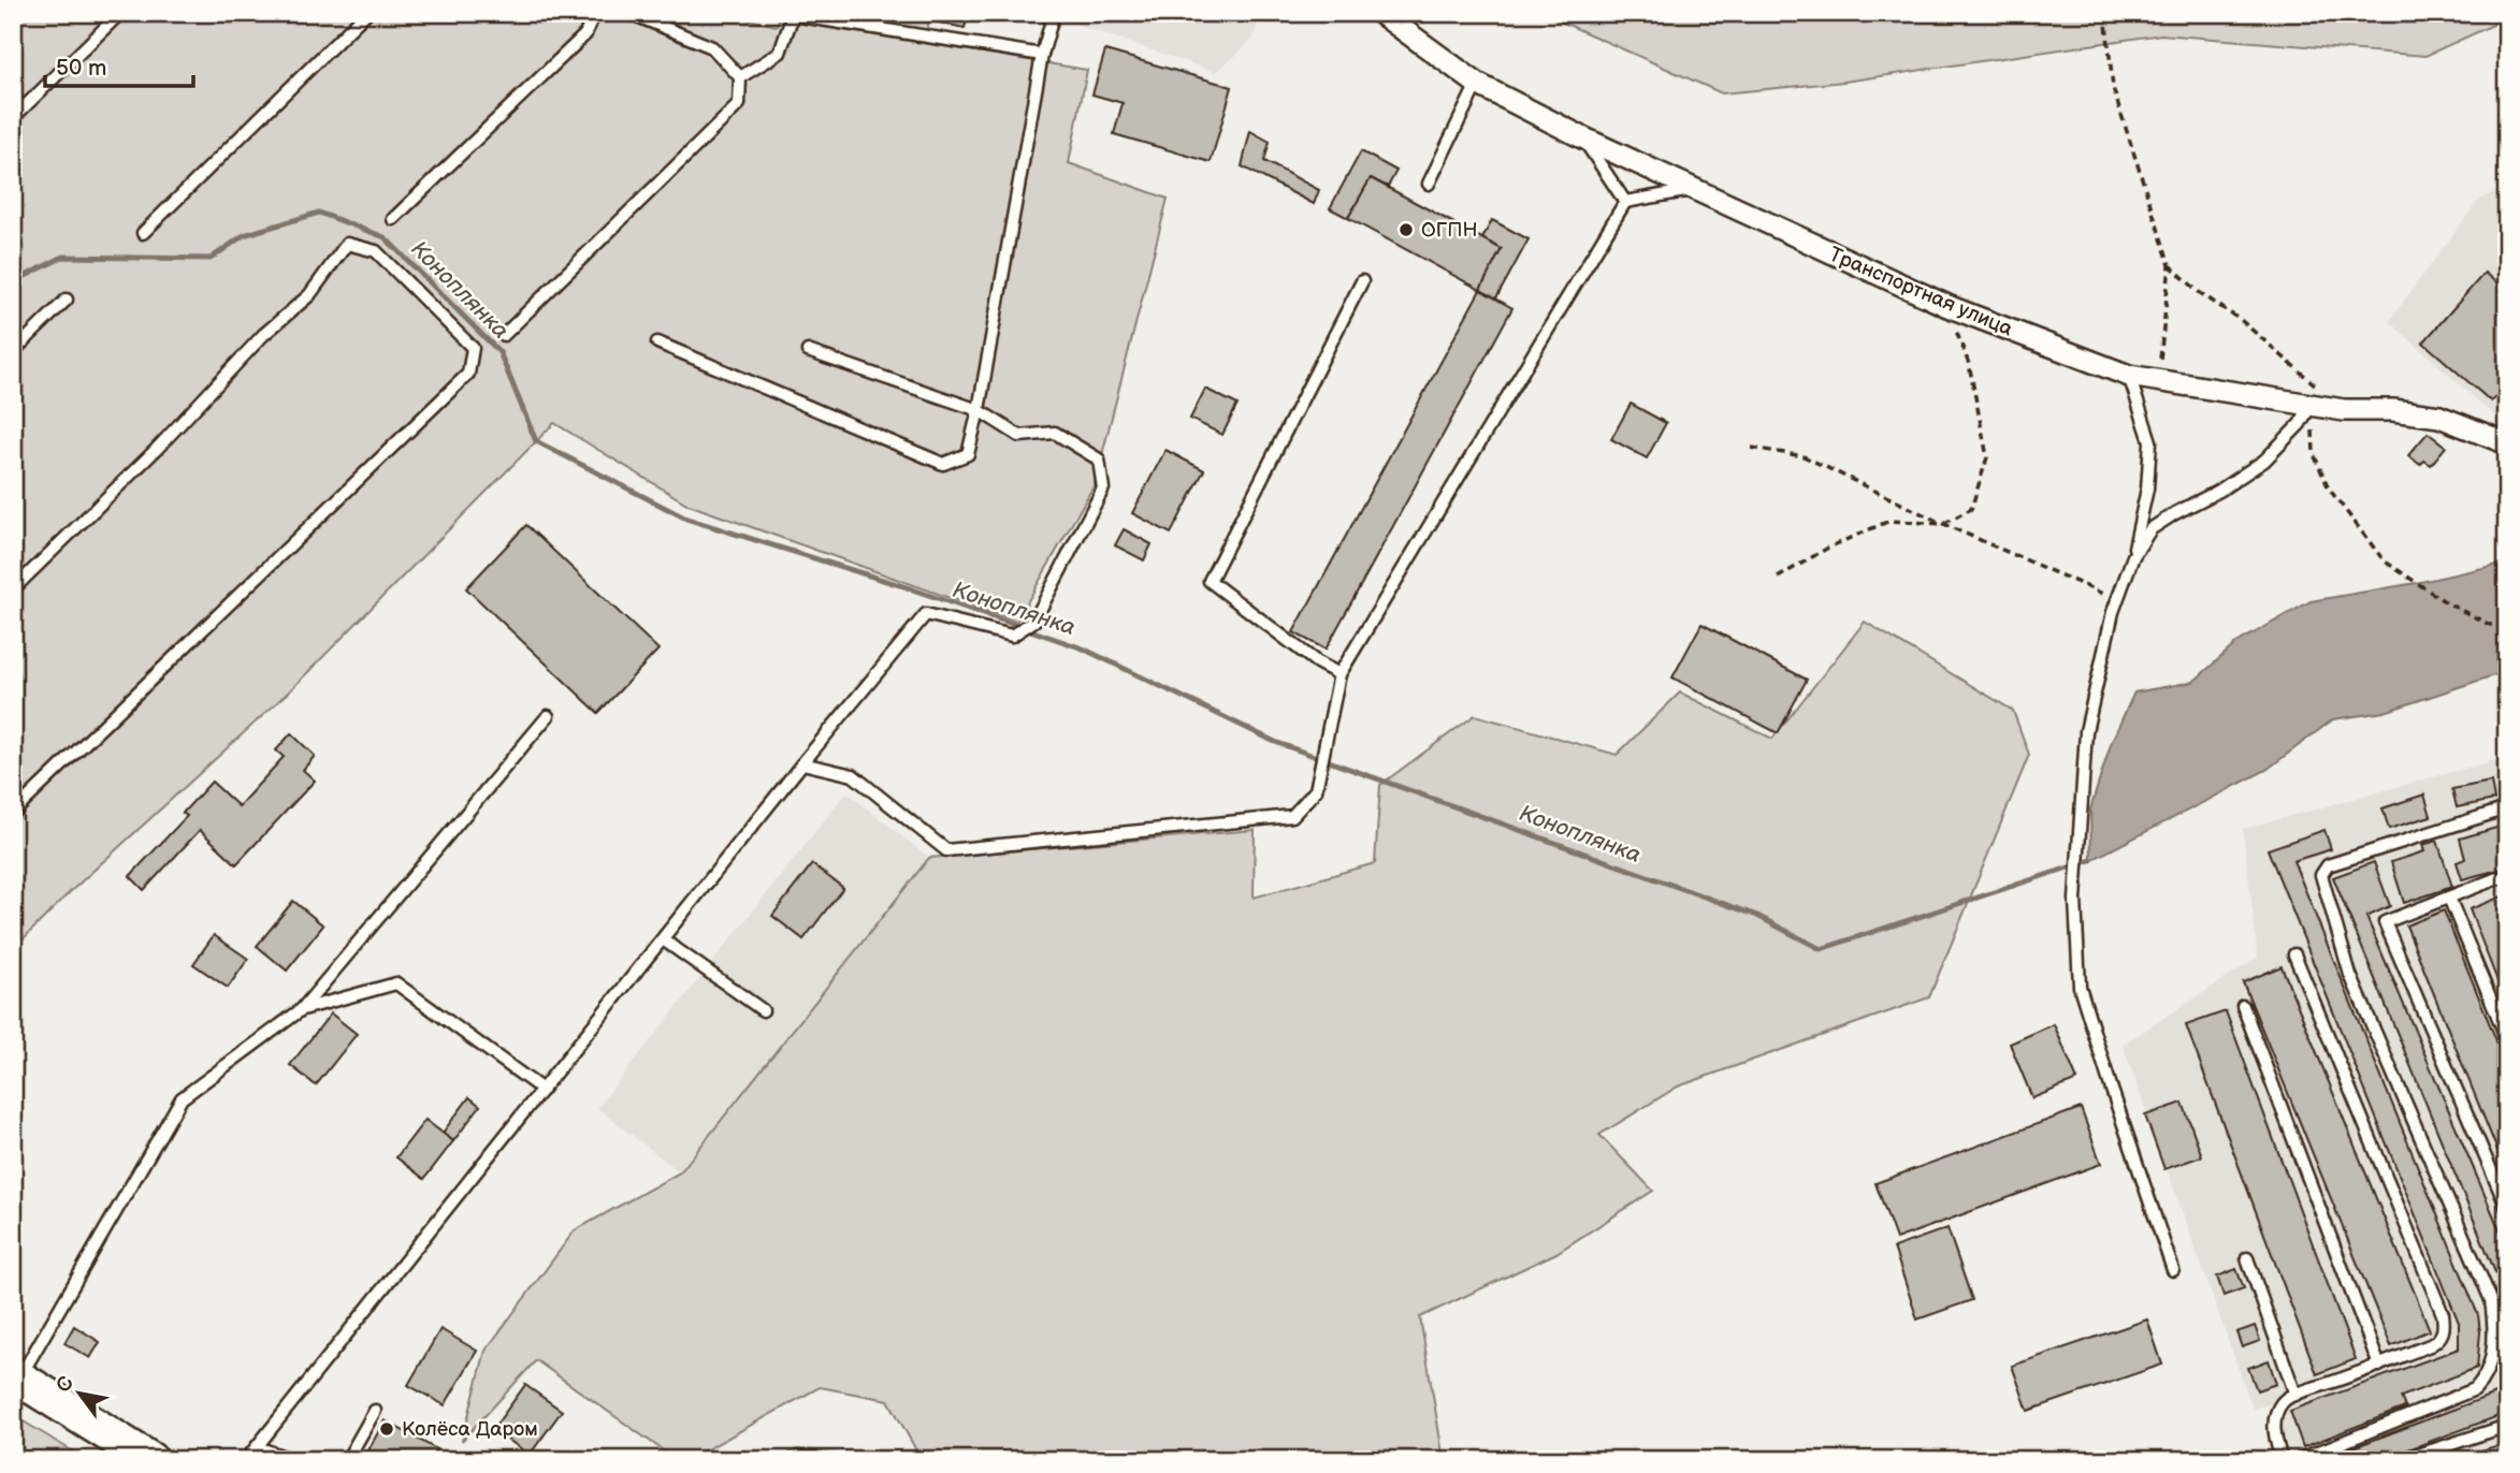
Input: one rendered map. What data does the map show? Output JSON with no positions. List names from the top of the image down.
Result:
{
  "streets": {
    "street": ["Транспортная улица"]
  },
  "water": ["Коноплянка"],
  "places": ["ОГПН", "Колёса Даром"],
  "scale_bar": "50 m",
  "north": "top left"
}
